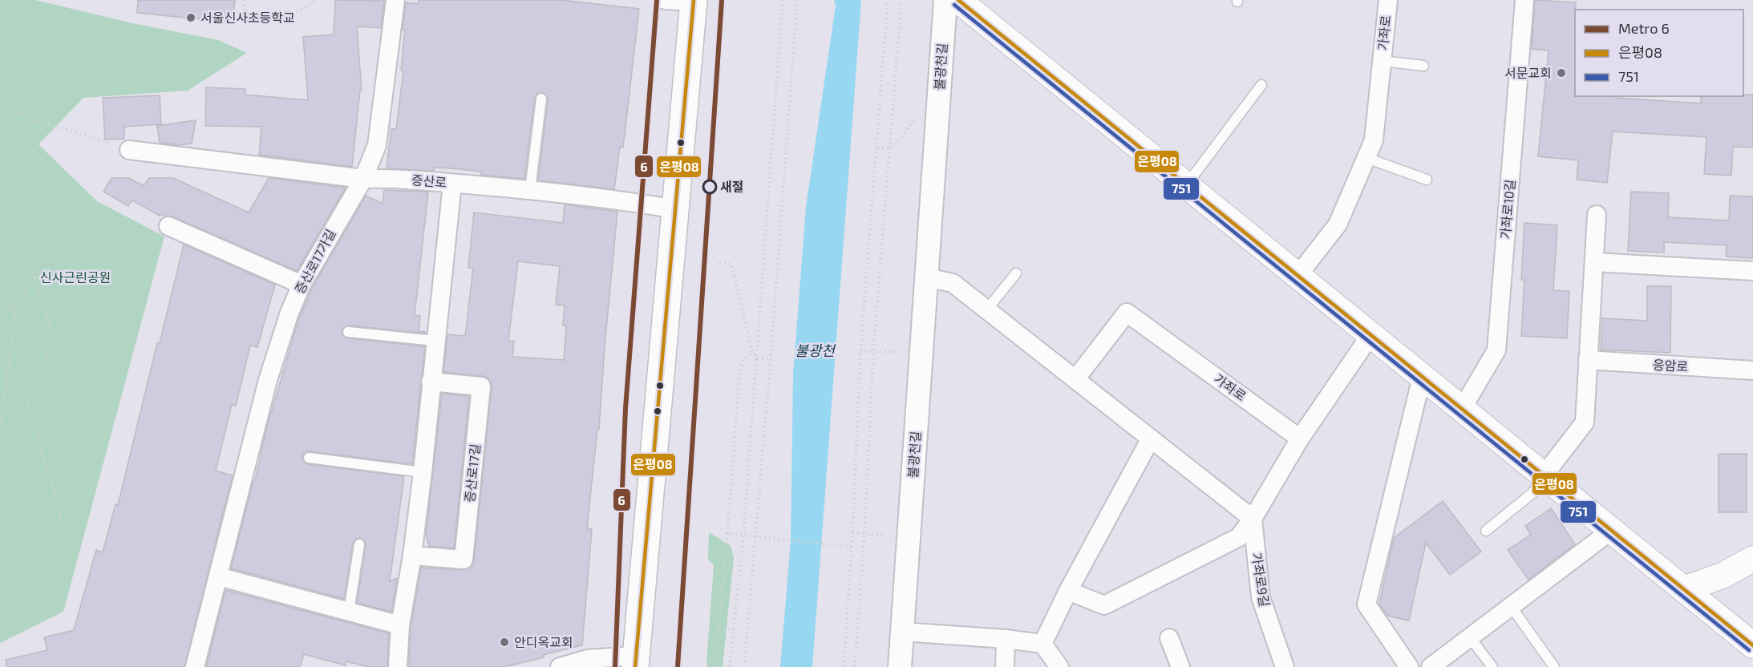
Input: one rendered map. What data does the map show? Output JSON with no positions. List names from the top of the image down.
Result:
{
  "streets": {
    "street": [
      "가좌로",
      "불광천길",
      "증산로",
      "가좌로10길",
      "증산로17가길",
      "응암로",
      "증산로17길",
      "가좌로9길"
    ]
  },
  "crossings": [
    ["증산로", "증산로17가길"]
  ],
  "water": ["불광천"],
  "parks": ["신사근린공원"],
  "places": [
    "서울신사초등학교",
    "서문교회",
    "새절",
    "안디옥교회"
  ],
  "lines": ["metro line 6", "transit line 은평08", "transit line 751"],
  "legend": ["Metro 6", "은평08", "751"]
}
